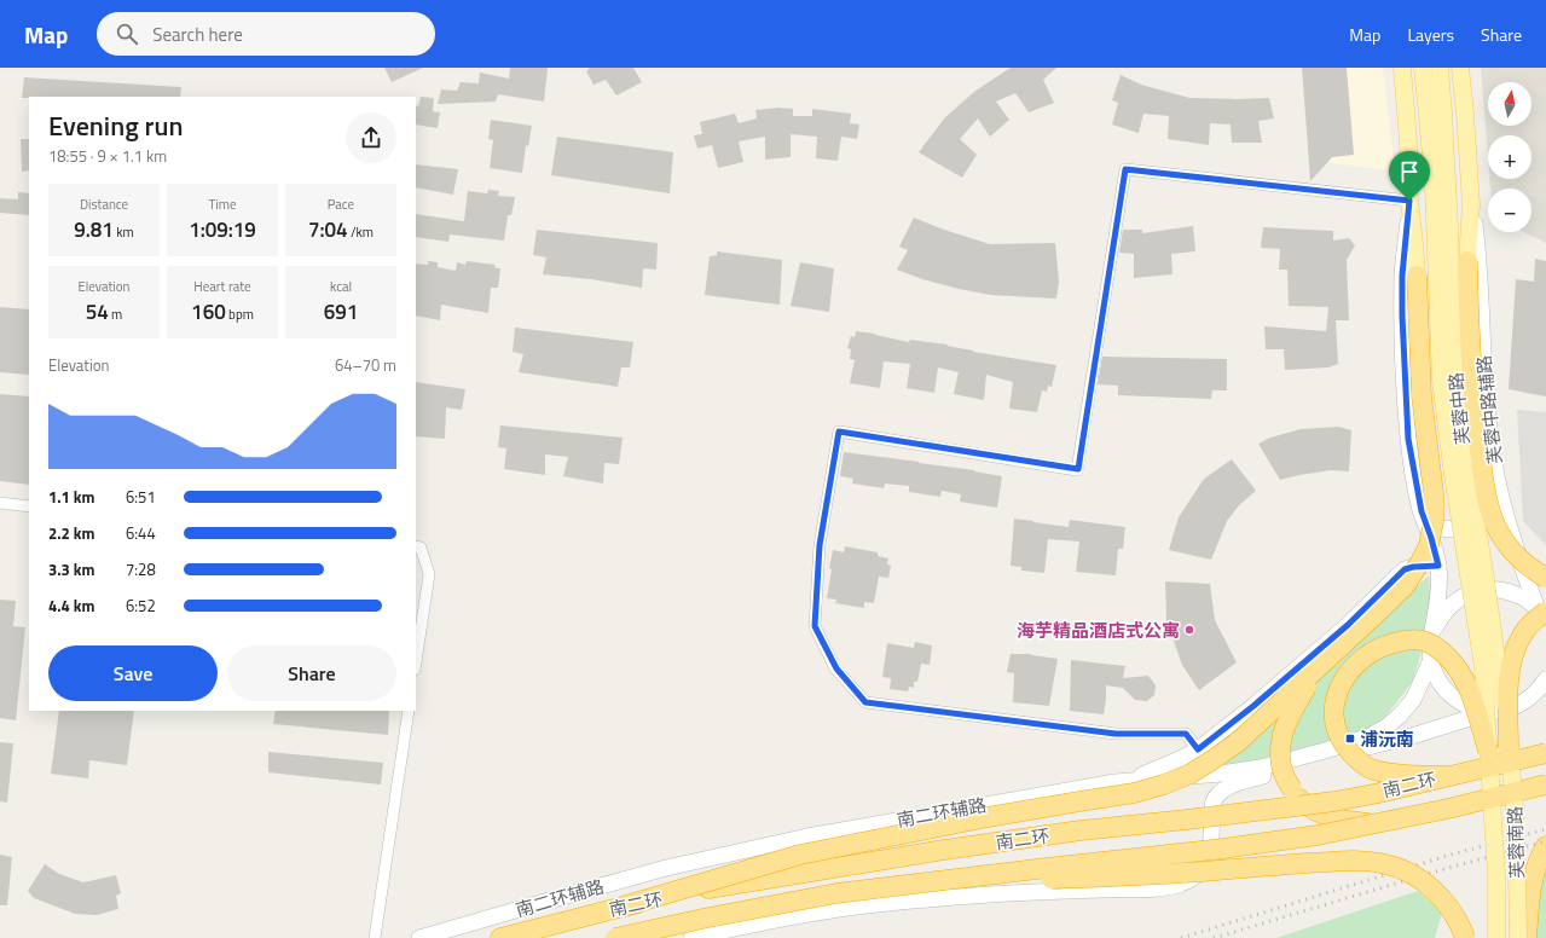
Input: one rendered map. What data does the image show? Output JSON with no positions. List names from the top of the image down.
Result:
{
  "streets": {
    "highway": ["南二环"],
    "main road": ["芙蓉中路", "芙蓉南路"],
    "street": ["芙蓉中路辅路", "南二环辅路"]
  },
  "crossings": [
    ["芙蓉中路", "芙蓉南路"]
  ],
  "places": {
    "other": ["海芋精品酒店式公寓"],
    "transit": ["浦沅南"]
  },
  "north": "top",
  "page": {
    "header": "Map",
    "search": "Search here",
    "nav": ["Map", "Layers", "Share"],
    "map_buttons": ["+", "−"],
    "heading": ["Evening run", "18:55 · 9 × 1.1 km"],
    "stats": [
      ["Distance", "9.81 km"],
      ["Time", "1:09:19"],
      ["Pace", "7:04 /km"],
      ["Elevation", "54 m"],
      ["Heart rate", "160 bpm"],
      ["kcal", "691"]
    ],
    "chart": ["Elevation", "64–70 m"],
    "list": [
      {
        "name": "1.1 km",
        "note": "6:51"
      },
      {
        "name": "2.2 km",
        "note": "6:44"
      },
      {
        "name": "3.3 km",
        "note": "7:28"
      },
      {
        "name": "4.4 km",
        "note": "6:52"
      }
    ],
    "buttons": ["Save", "Share"]
  }
}
